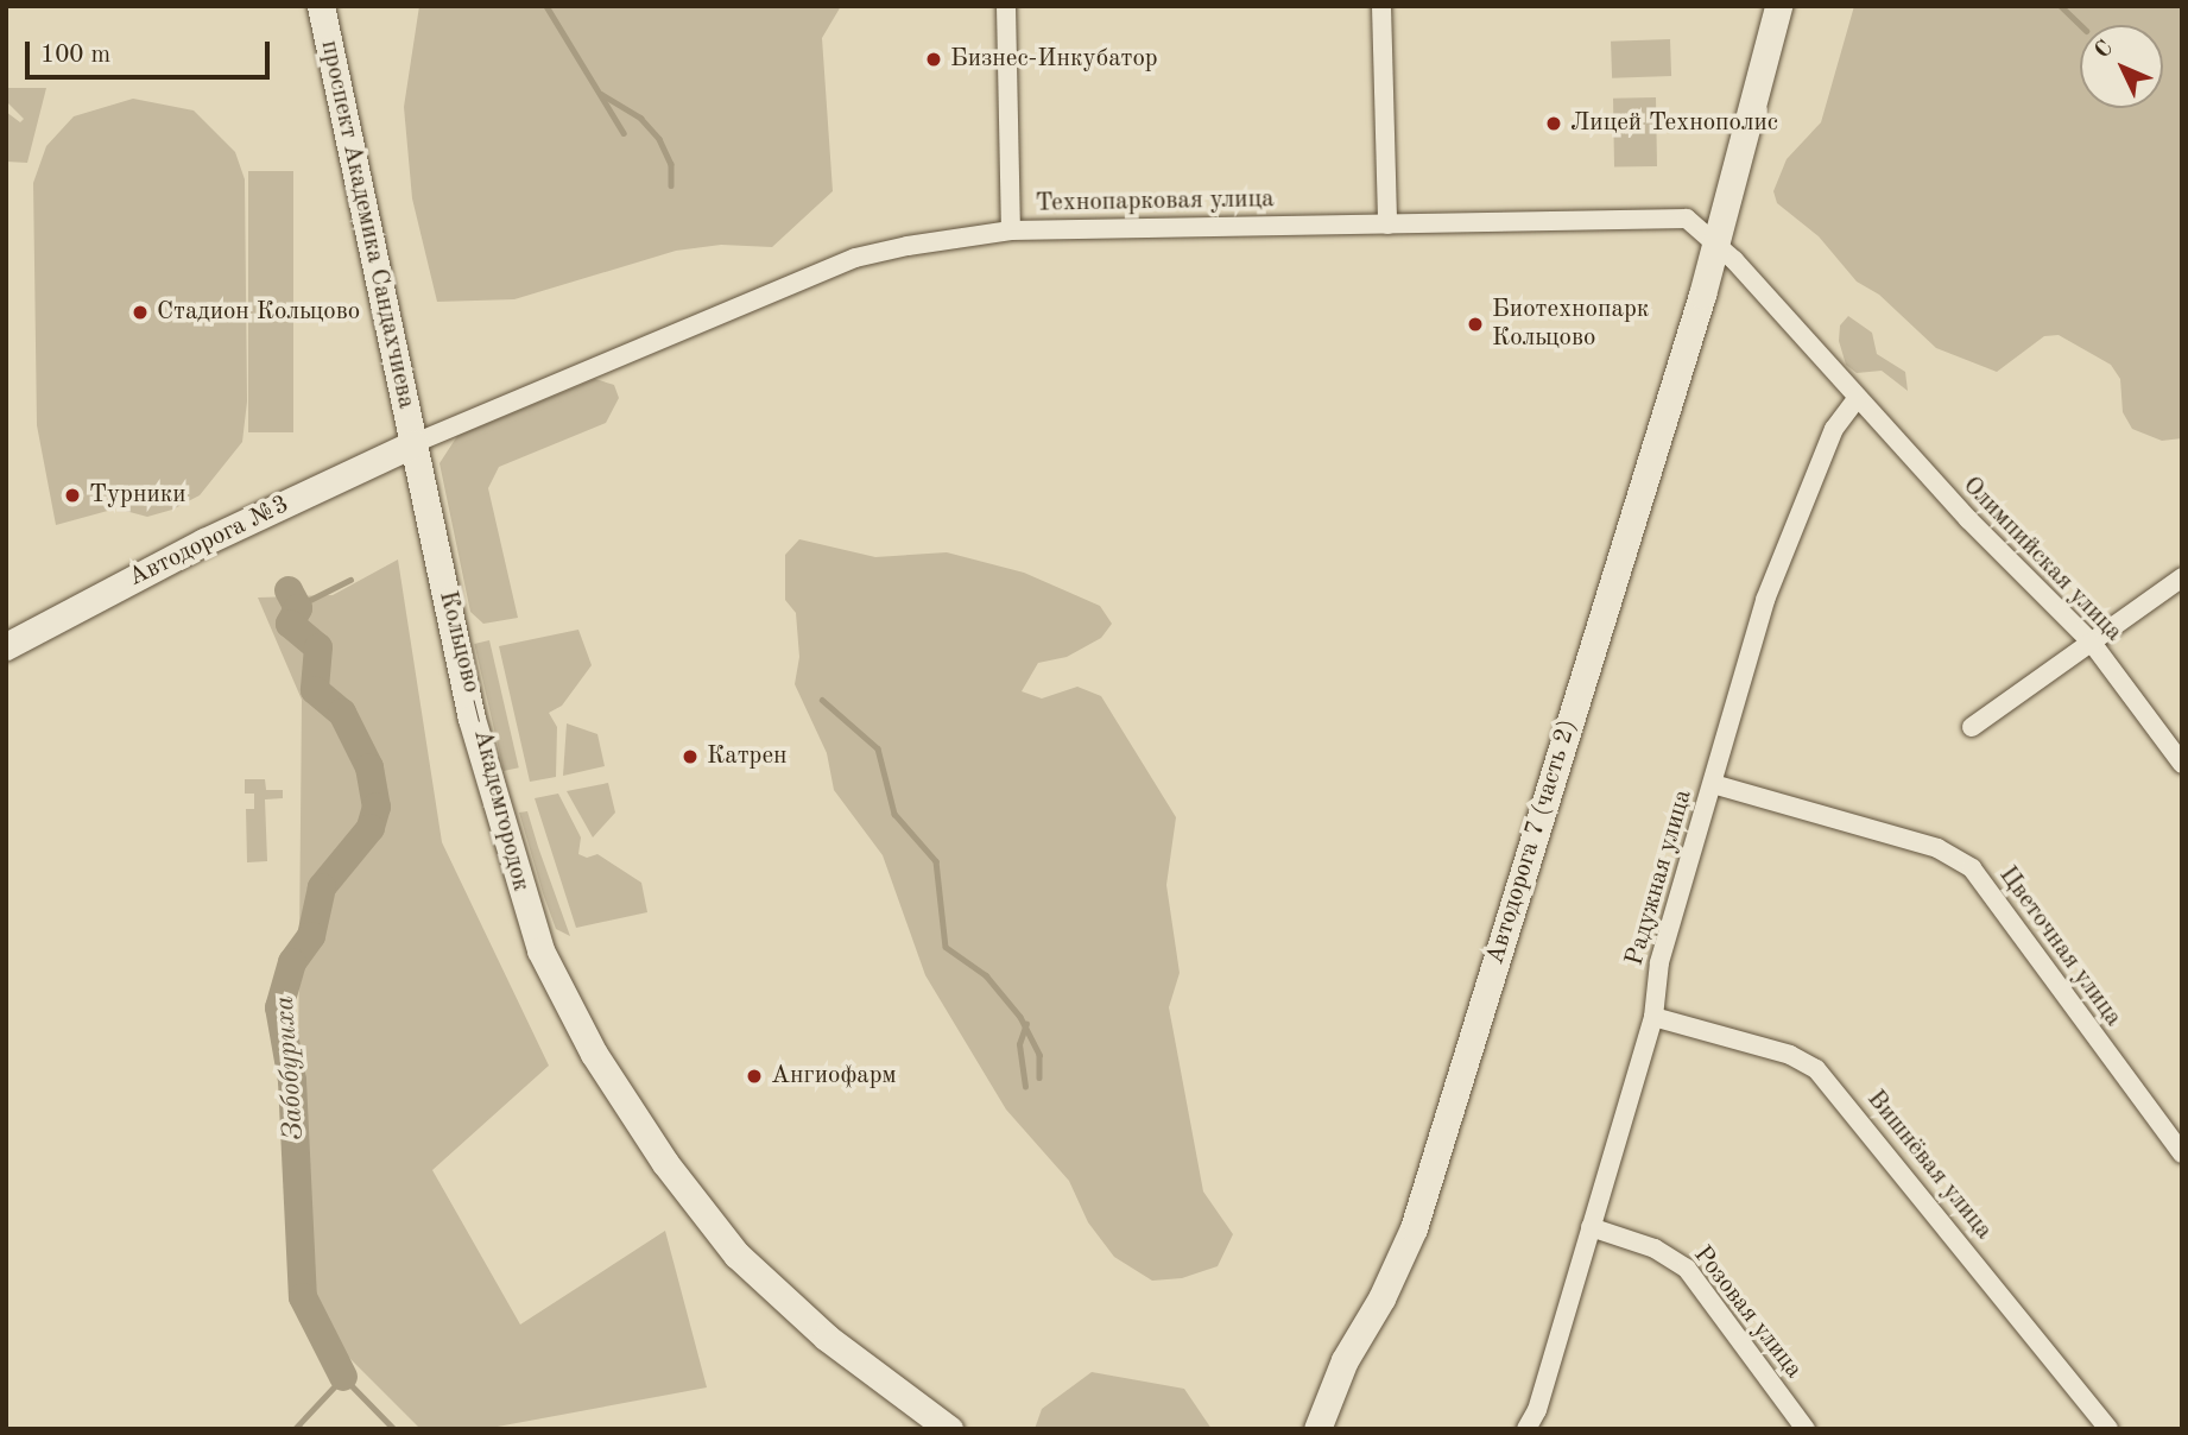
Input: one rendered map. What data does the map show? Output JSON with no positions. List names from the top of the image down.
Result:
{
  "streets": {
    "street": [
      "Технопарковая улица",
      "проспект Академика Сандахчиева",
      "Автодорога №3",
      "Олимпийская улица",
      "Кольцово — Академгородок",
      "Автодорога 7 (часть 2)",
      "Радужная улица",
      "Цветочная улица",
      "Вишнёвая улица",
      "Розовая улица"
    ]
  },
  "crossings": [
    ["Технопарковая улица", "проспект Академика Сандахчиева"],
    ["Технопарковая улица", "Автодорога №3"],
    ["Технопарковая улица", "Олимпийская улица"],
    ["Технопарковая улица", "Кольцово — Академгородок"],
    ["Технопарковая улица", "Автодорога 7 (часть 2)"],
    ["Технопарковая улица", "Радужная улица"],
    ["проспект Академика Сандахчиева", "Автодорога №3"],
    ["проспект Академика Сандахчиева", "Кольцово — Академгородок"],
    ["Автодорога №3", "Кольцово — Академгородок"],
    ["Олимпийская улица", "Радужная улица"],
    ["Радужная улица", "Цветочная улица"],
    ["Радужная улица", "Вишнёвая улица"],
    ["Радужная улица", "Розовая улица"]
  ],
  "water": ["Забобуриха"],
  "places": [
    "Бизнес-Инкубатор",
    "Лицей Технополис",
    "Стадион Кольцово",
    "Биотехнопарк Кольцово",
    "Турники",
    "Катрен",
    "Ангиофарм"
  ],
  "scale_bar": "100 m",
  "north": "top left"
}
